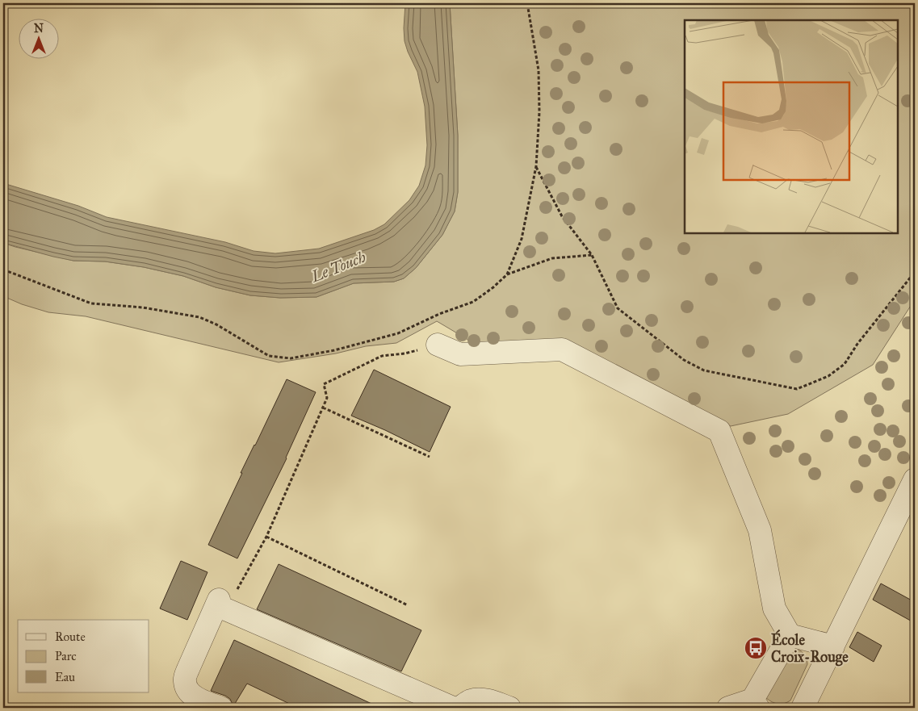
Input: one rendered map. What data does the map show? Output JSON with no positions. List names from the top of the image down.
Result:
{
  "water": ["Le Touch"],
  "places": {
    "bus stop": ["École Croix-Rouge"]
  },
  "legend": ["Route", "Parc", "Eau"],
  "north": "top"
}
